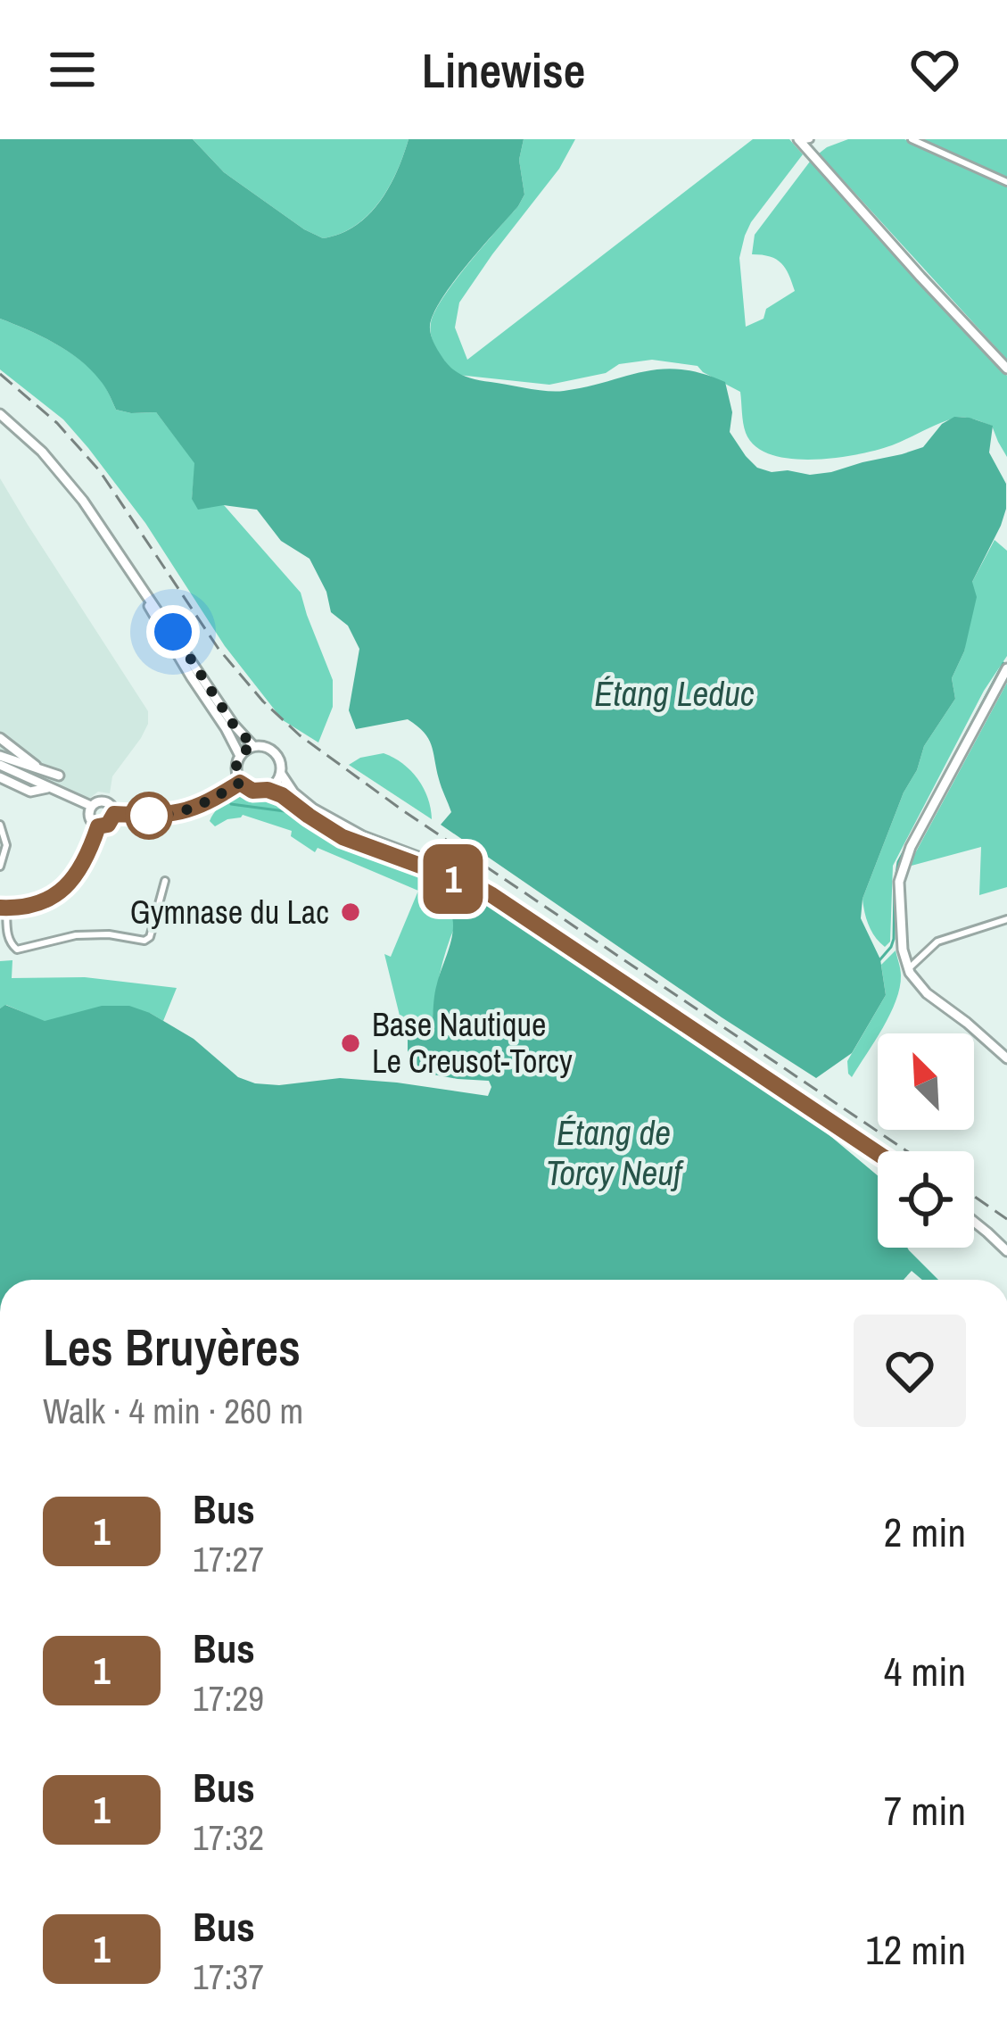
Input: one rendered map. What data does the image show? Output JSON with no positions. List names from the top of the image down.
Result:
{
  "water": ["Étang Leduc", "Étang de Torcy Neuf"],
  "places": ["Gymnase du Lac", "Base Nautique Le Creusot-Torcy"],
  "lines": ["bus line 1"],
  "north": "top left",
  "page": {
    "header": "Linewise",
    "on_map": "1",
    "heading": ["Les Bruyères", "Walk · 4 min · 260 m"],
    "list": [
      {
        "mark": "1",
        "name": "Bus",
        "note": "17:27",
        "value": "2 min"
      },
      {
        "mark": "1",
        "name": "Bus",
        "note": "17:29",
        "value": "4 min"
      },
      {
        "mark": "1",
        "name": "Bus",
        "note": "17:32",
        "value": "7 min"
      },
      {
        "mark": "1",
        "name": "Bus",
        "note": "17:37",
        "value": "12 min"
      }
    ]
  }
}
